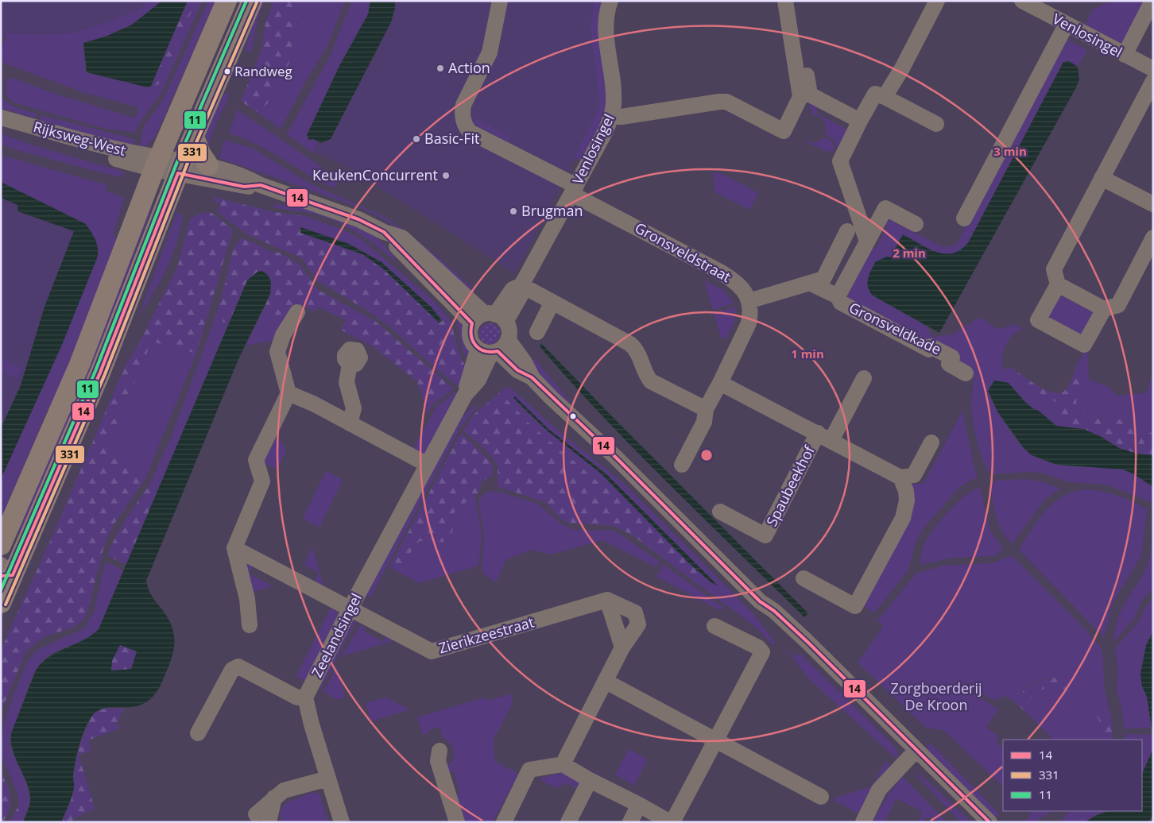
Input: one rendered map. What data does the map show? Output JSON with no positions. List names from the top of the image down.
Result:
{
  "streets": {
    "street": [
      "Venlosingel",
      "Rijksweg-West",
      "Gronsveldstraat",
      "Gronsveldkade",
      "Spaubeekhof",
      "Zeelandsingel",
      "Zierikzeestraat"
    ]
  },
  "crossings": [
    ["Venlosingel", "Gronsveldstraat"],
    ["Zeelandsingel", "Zierikzeestraat"]
  ],
  "parks": ["Zorgboerderij De Kroon"],
  "places": [
    "Action",
    "Randweg",
    "Basic-Fit",
    "KeukenConcurrent",
    "Brugman"
  ],
  "lines": ["transit line 11", "transit line 331", "transit line 14"],
  "legend": ["14", "331", "11"],
  "rings": ["3 min", "2 min", "1 min"]
}
